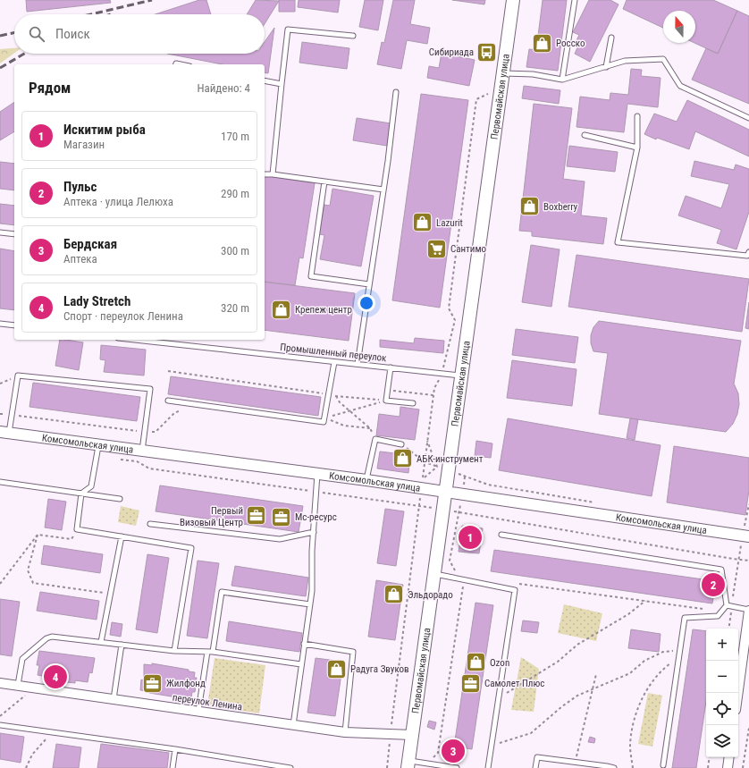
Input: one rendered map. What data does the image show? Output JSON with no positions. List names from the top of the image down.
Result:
{
  "streets": {
    "main road": ["Первомайская улица"],
    "street": ["Комсомольская улица", "переулок Ленина"],
    "lane": ["Промышленный переулок"]
  },
  "crossings": [
    ["Первомайская улица", "Промышленный переулок"],
    ["Первомайская улица", "Комсомольская улица"],
    ["Первомайская улица", "переулок Ленина"]
  ],
  "places": {
    "shop": [
      "Росско",
      "Boxberry",
      "Lazurit",
      "Крепеж центр",
      "АБК-инструмент",
      "Эльдорадо",
      "Ozon",
      "Радуга Звуков"
    ],
    "bus stop": ["Сибириада"],
    "supermarket": ["Сантимо"],
    "office": [
      "Первый Визовый Центр",
      "Мс-ресурс",
      "Жилфонд",
      "Самолет Плюс"
    ]
  },
  "north": "top",
  "page": {
    "search": "Поиск",
    "heading": ["Рядом", "Найдено: 4"],
    "list": [
      {
        "mark": "1",
        "name": "Искитим рыба",
        "note": "Магазин",
        "value": "170 m"
      },
      {
        "mark": "2",
        "name": "Пульс",
        "note": "Аптека · улица Лелюха",
        "value": "290 m"
      },
      {
        "mark": "3",
        "name": "Бердская",
        "note": "Аптека",
        "value": "300 m"
      },
      {
        "mark": "4",
        "name": "Lady Stretch",
        "note": "Спорт · переулок Ленина",
        "value": "320 m"
      }
    ],
    "pins": [
      "1",
      "2",
      "4",
      "3"
    ],
    "map_buttons": ["+", "−"]
  }
}
